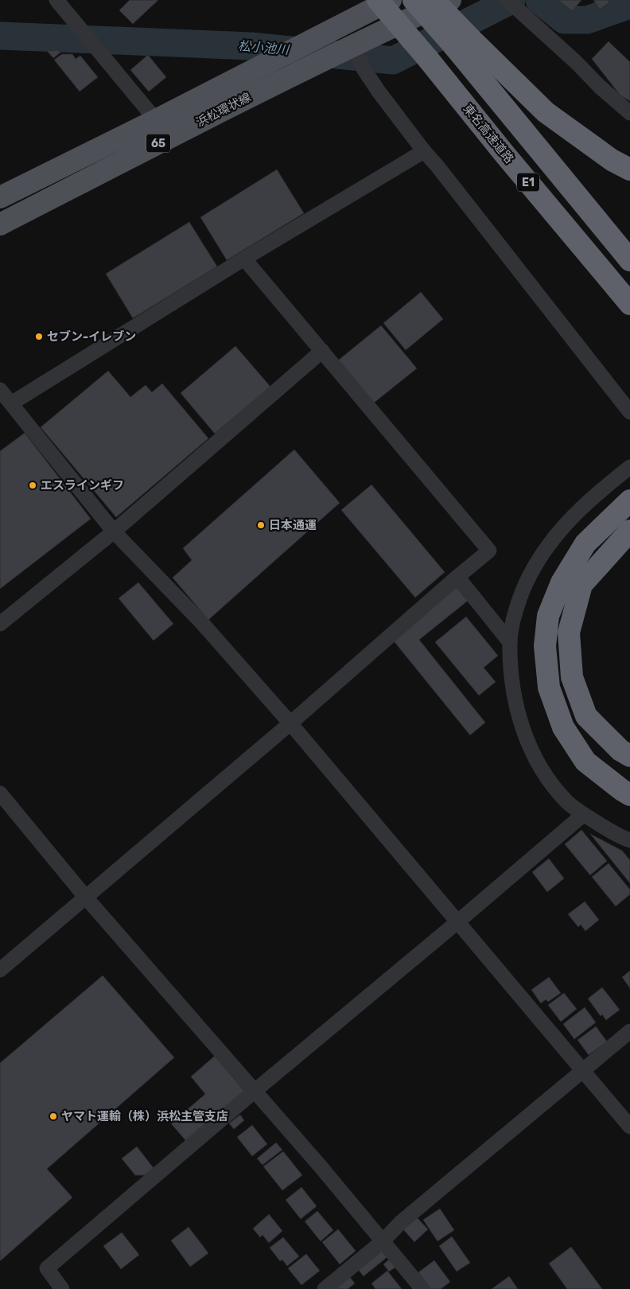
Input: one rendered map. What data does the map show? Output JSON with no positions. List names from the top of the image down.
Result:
{
  "streets": {
    "highway": ["東名高速道路", "E1"],
    "main road": ["浜松環状線", "65"]
  },
  "water": ["松小池川"],
  "places": [
    "セブン-イレブン",
    "エスラインギフ",
    "日本通運",
    "ヤマト運輸（株）浜松主管支店"
  ]
}
